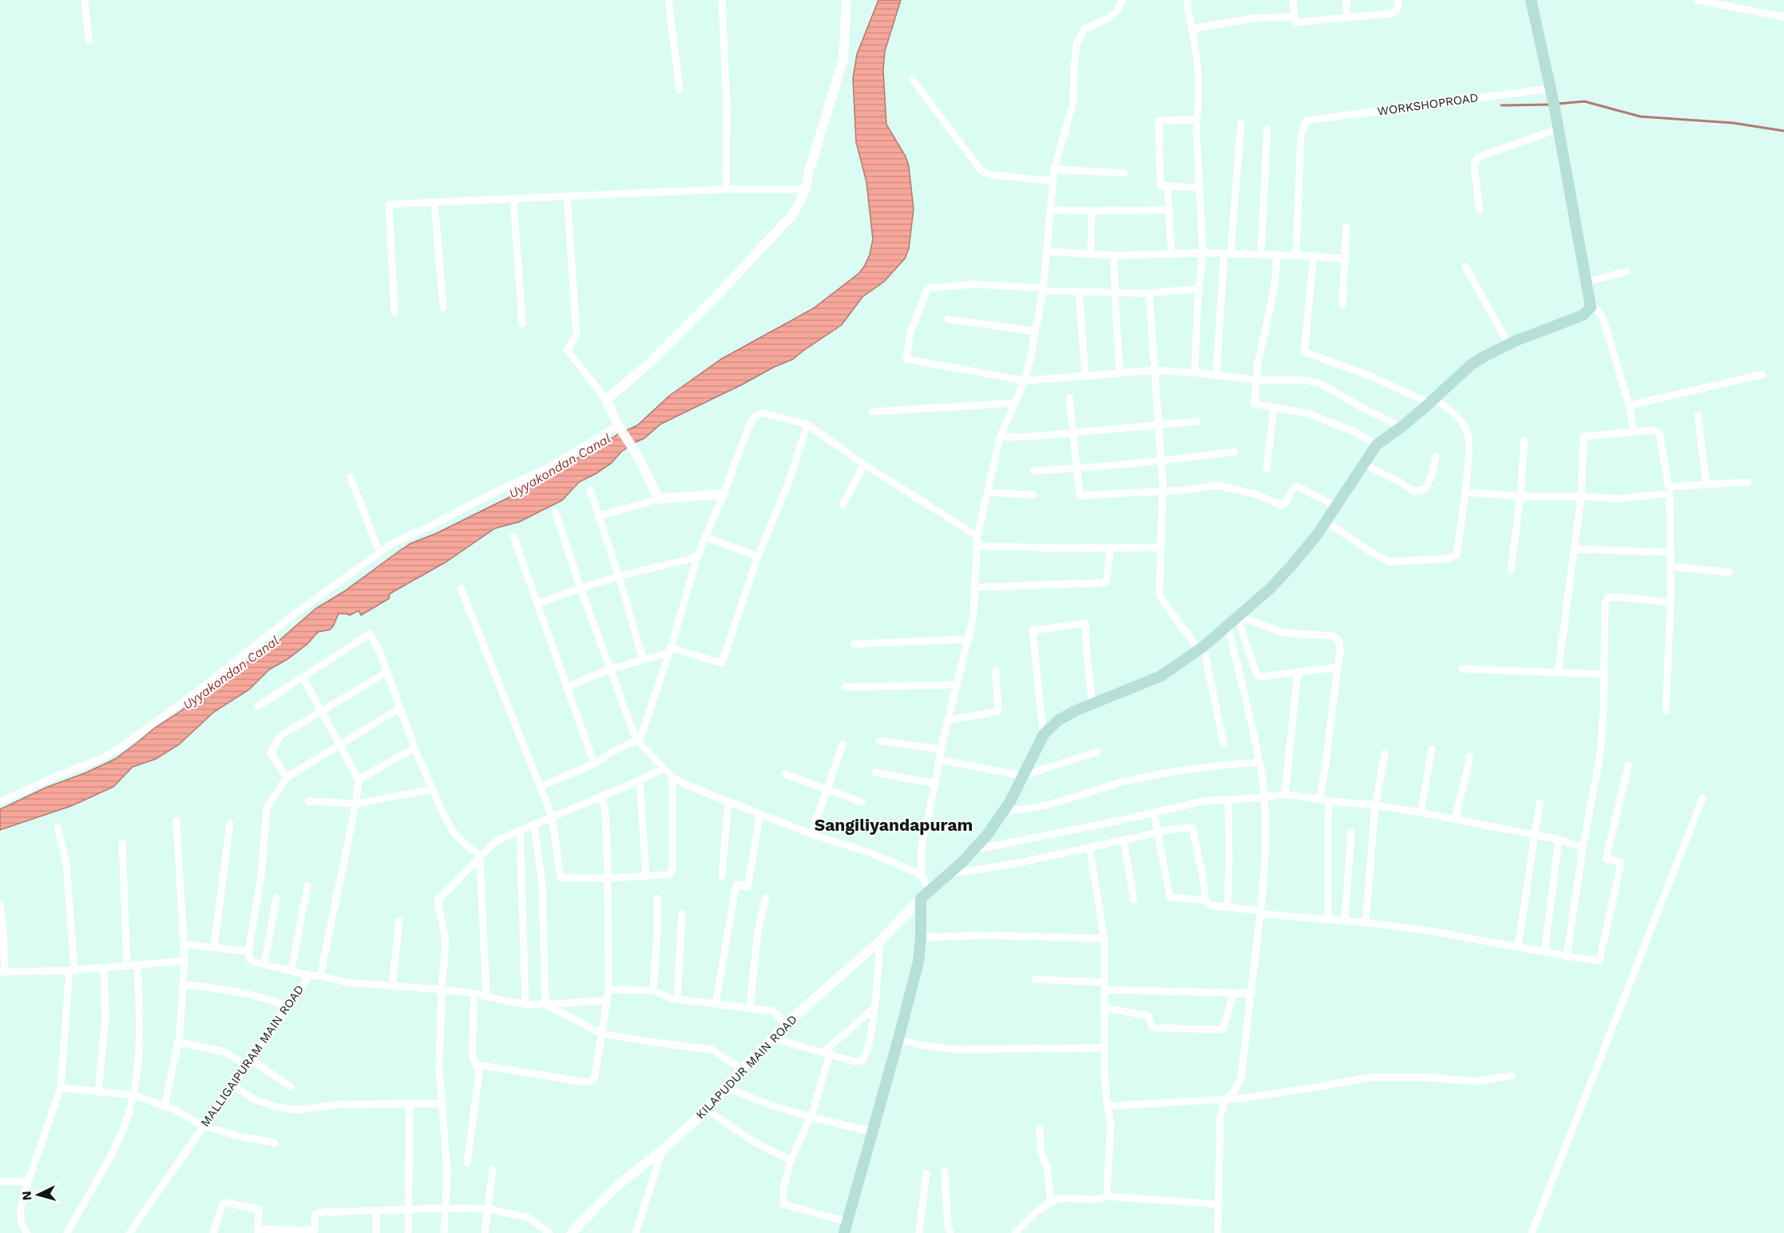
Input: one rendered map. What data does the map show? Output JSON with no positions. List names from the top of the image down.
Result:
{
  "streets": {
    "street": ["WORKSHOPROAD", "MALLIGAIPURAM MAIN ROAD", "KILAPUDUR MAIN ROAD"]
  },
  "districts": ["Sangiliyandapuram"],
  "water": ["Uyyakondan Canal"],
  "north": "left"
}
